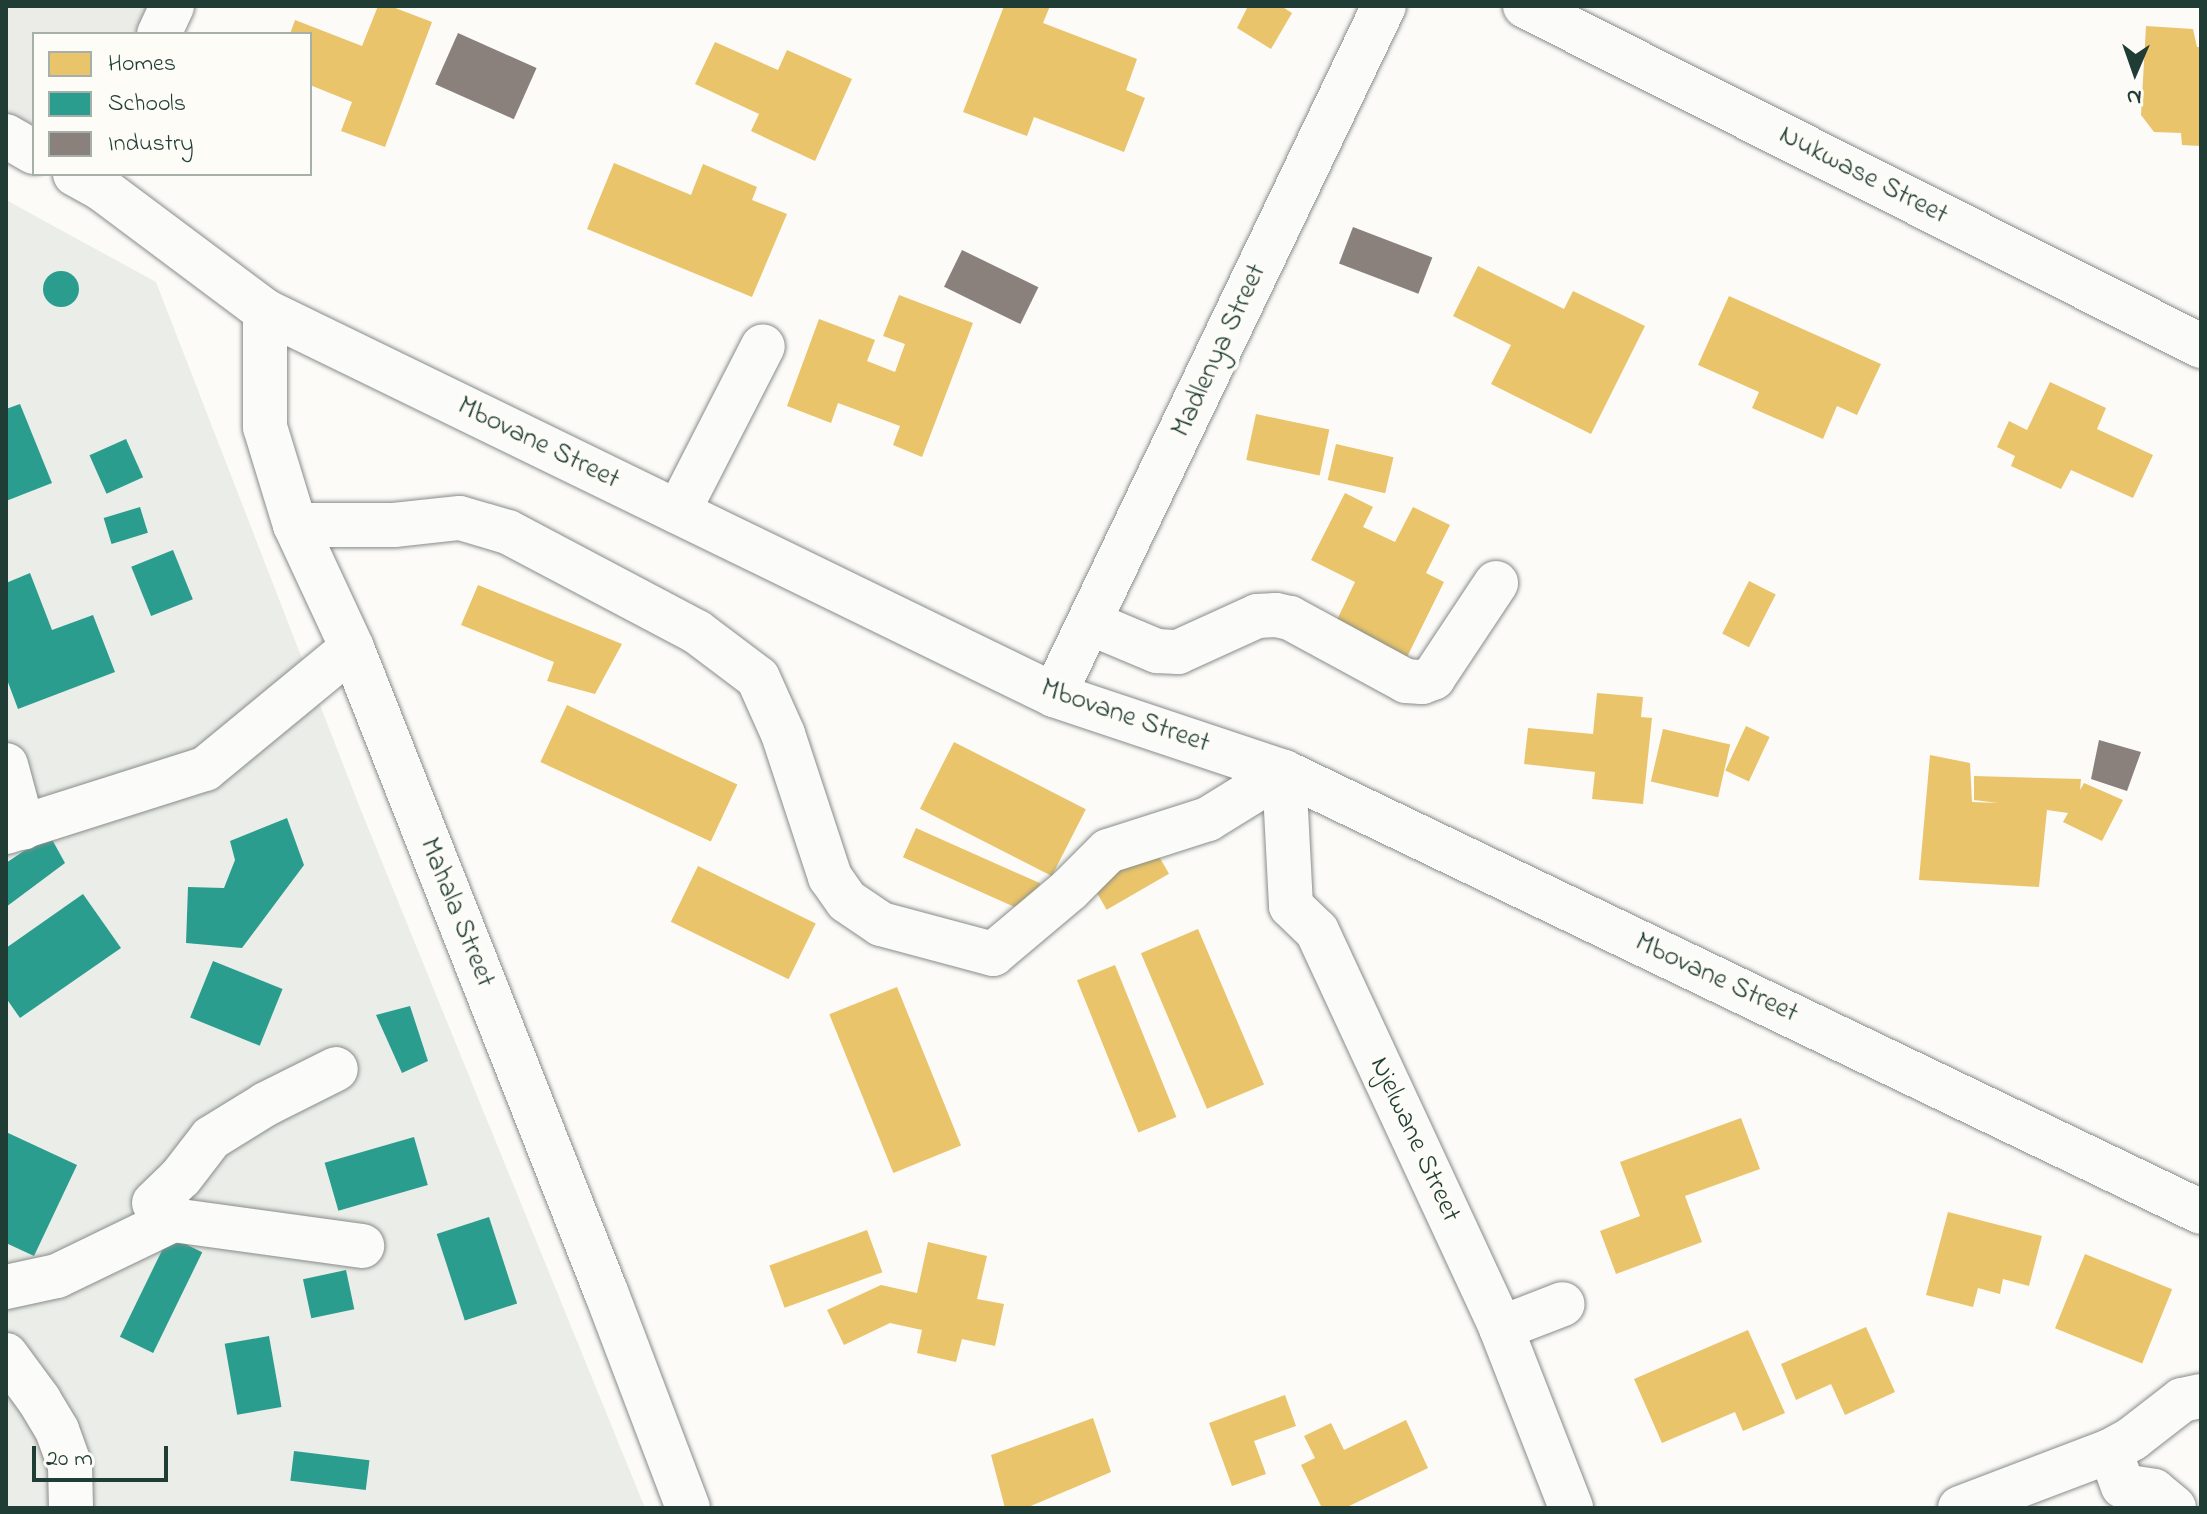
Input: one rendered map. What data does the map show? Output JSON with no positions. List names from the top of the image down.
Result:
{
  "streets": {
    "street": [
      "Nukwase Street",
      "Madlenya Street",
      "Mbovane Street",
      "Mahala Street",
      "Njelwane Street"
    ]
  },
  "crossings": [
    ["Madlenya Street", "Mbovane Street"],
    ["Mbovane Street", "Mahala Street"],
    ["Mbovane Street", "Njelwane Street"]
  ],
  "legend": ["Homes", "Schools", "Industry"],
  "scale_bar": "20 m",
  "north": "bottom"
}
